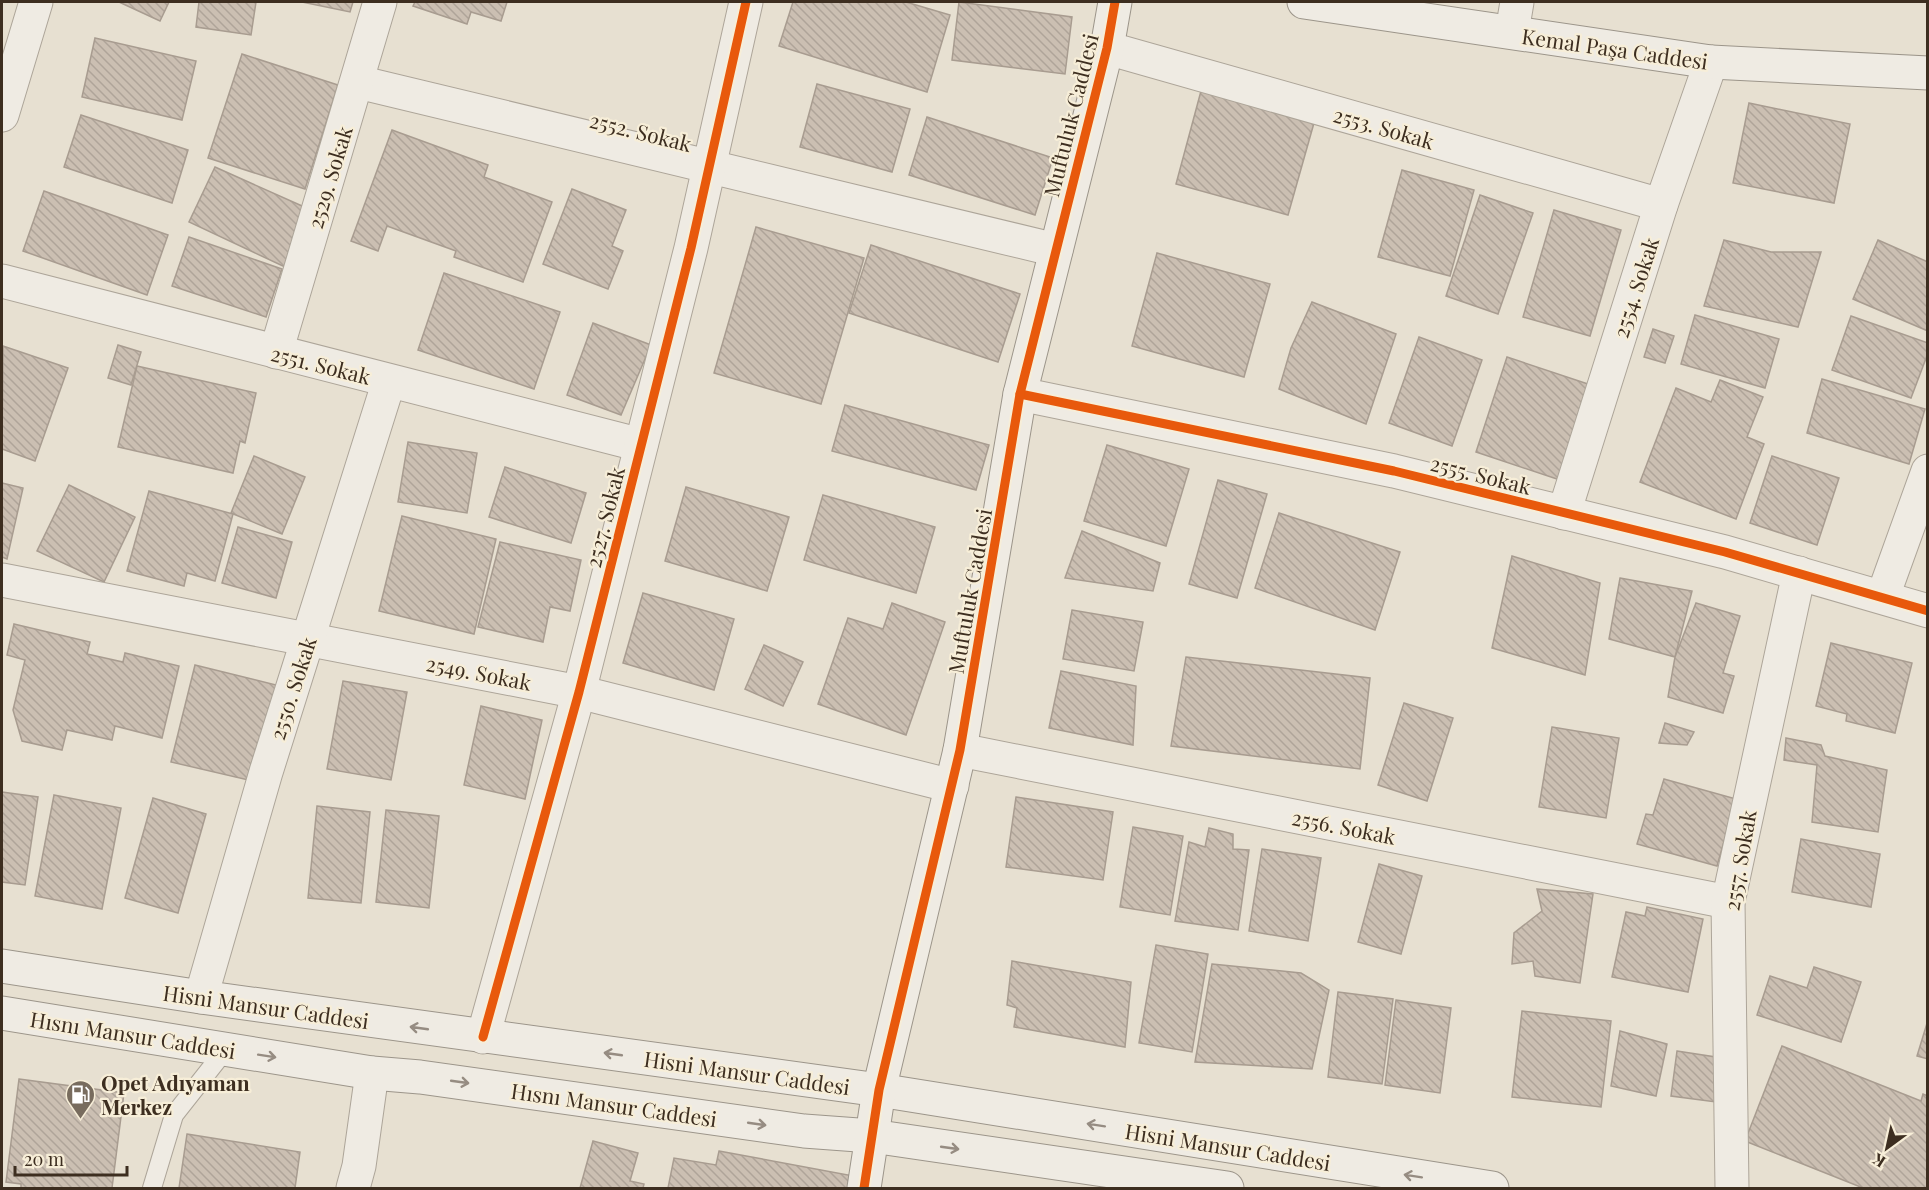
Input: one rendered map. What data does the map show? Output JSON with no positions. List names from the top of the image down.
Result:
{
  "streets": {
    "street": [
      "Kemal Paşa Caddesi",
      "Muftuluk Caddesi",
      "2553. Sokak",
      "2552. Sokak",
      "2529. Sokak",
      "2554. Sokak",
      "2551. Sokak",
      "2555. Sokak",
      "2527. Sokak",
      "2549. Sokak",
      "2550. Sokak",
      "2556. Sokak",
      "2557. Sokak",
      "Hisni Mansur Caddesi",
      "Hısnı Mansur Caddesi"
    ]
  },
  "crossings": [
    ["Kemal Paşa Caddesi", "2554. Sokak"],
    ["Muftuluk Caddesi", "2553. Sokak"],
    ["Muftuluk Caddesi", "2552. Sokak"],
    ["Muftuluk Caddesi", "2555. Sokak"],
    ["Muftuluk Caddesi", "2549. Sokak"],
    ["Muftuluk Caddesi", "2556. Sokak"],
    ["Muftuluk Caddesi", "Hisni Mansur Caddesi"],
    ["Muftuluk Caddesi", "Hısnı Mansur Caddesi"],
    ["2553. Sokak", "2554. Sokak"],
    ["2552. Sokak", "2529. Sokak"],
    ["2552. Sokak", "2527. Sokak"],
    ["2529. Sokak", "2551. Sokak"],
    ["2554. Sokak", "2555. Sokak"],
    ["2551. Sokak", "2527. Sokak"],
    ["2551. Sokak", "2550. Sokak"],
    ["2555. Sokak", "2557. Sokak"],
    ["2527. Sokak", "2549. Sokak"],
    ["2527. Sokak", "Hisni Mansur Caddesi"],
    ["2549. Sokak", "2550. Sokak"],
    ["2550. Sokak", "Hisni Mansur Caddesi"],
    ["2556. Sokak", "2557. Sokak"]
  ],
  "one_way": ["Hisni Mansur Caddesi", "Hısnı Mansur Caddesi"],
  "places": {
    "fuel station": ["Opet Adıyaman Merkez"]
  },
  "scale_bar": "20 m",
  "north": "bottom left"
}
